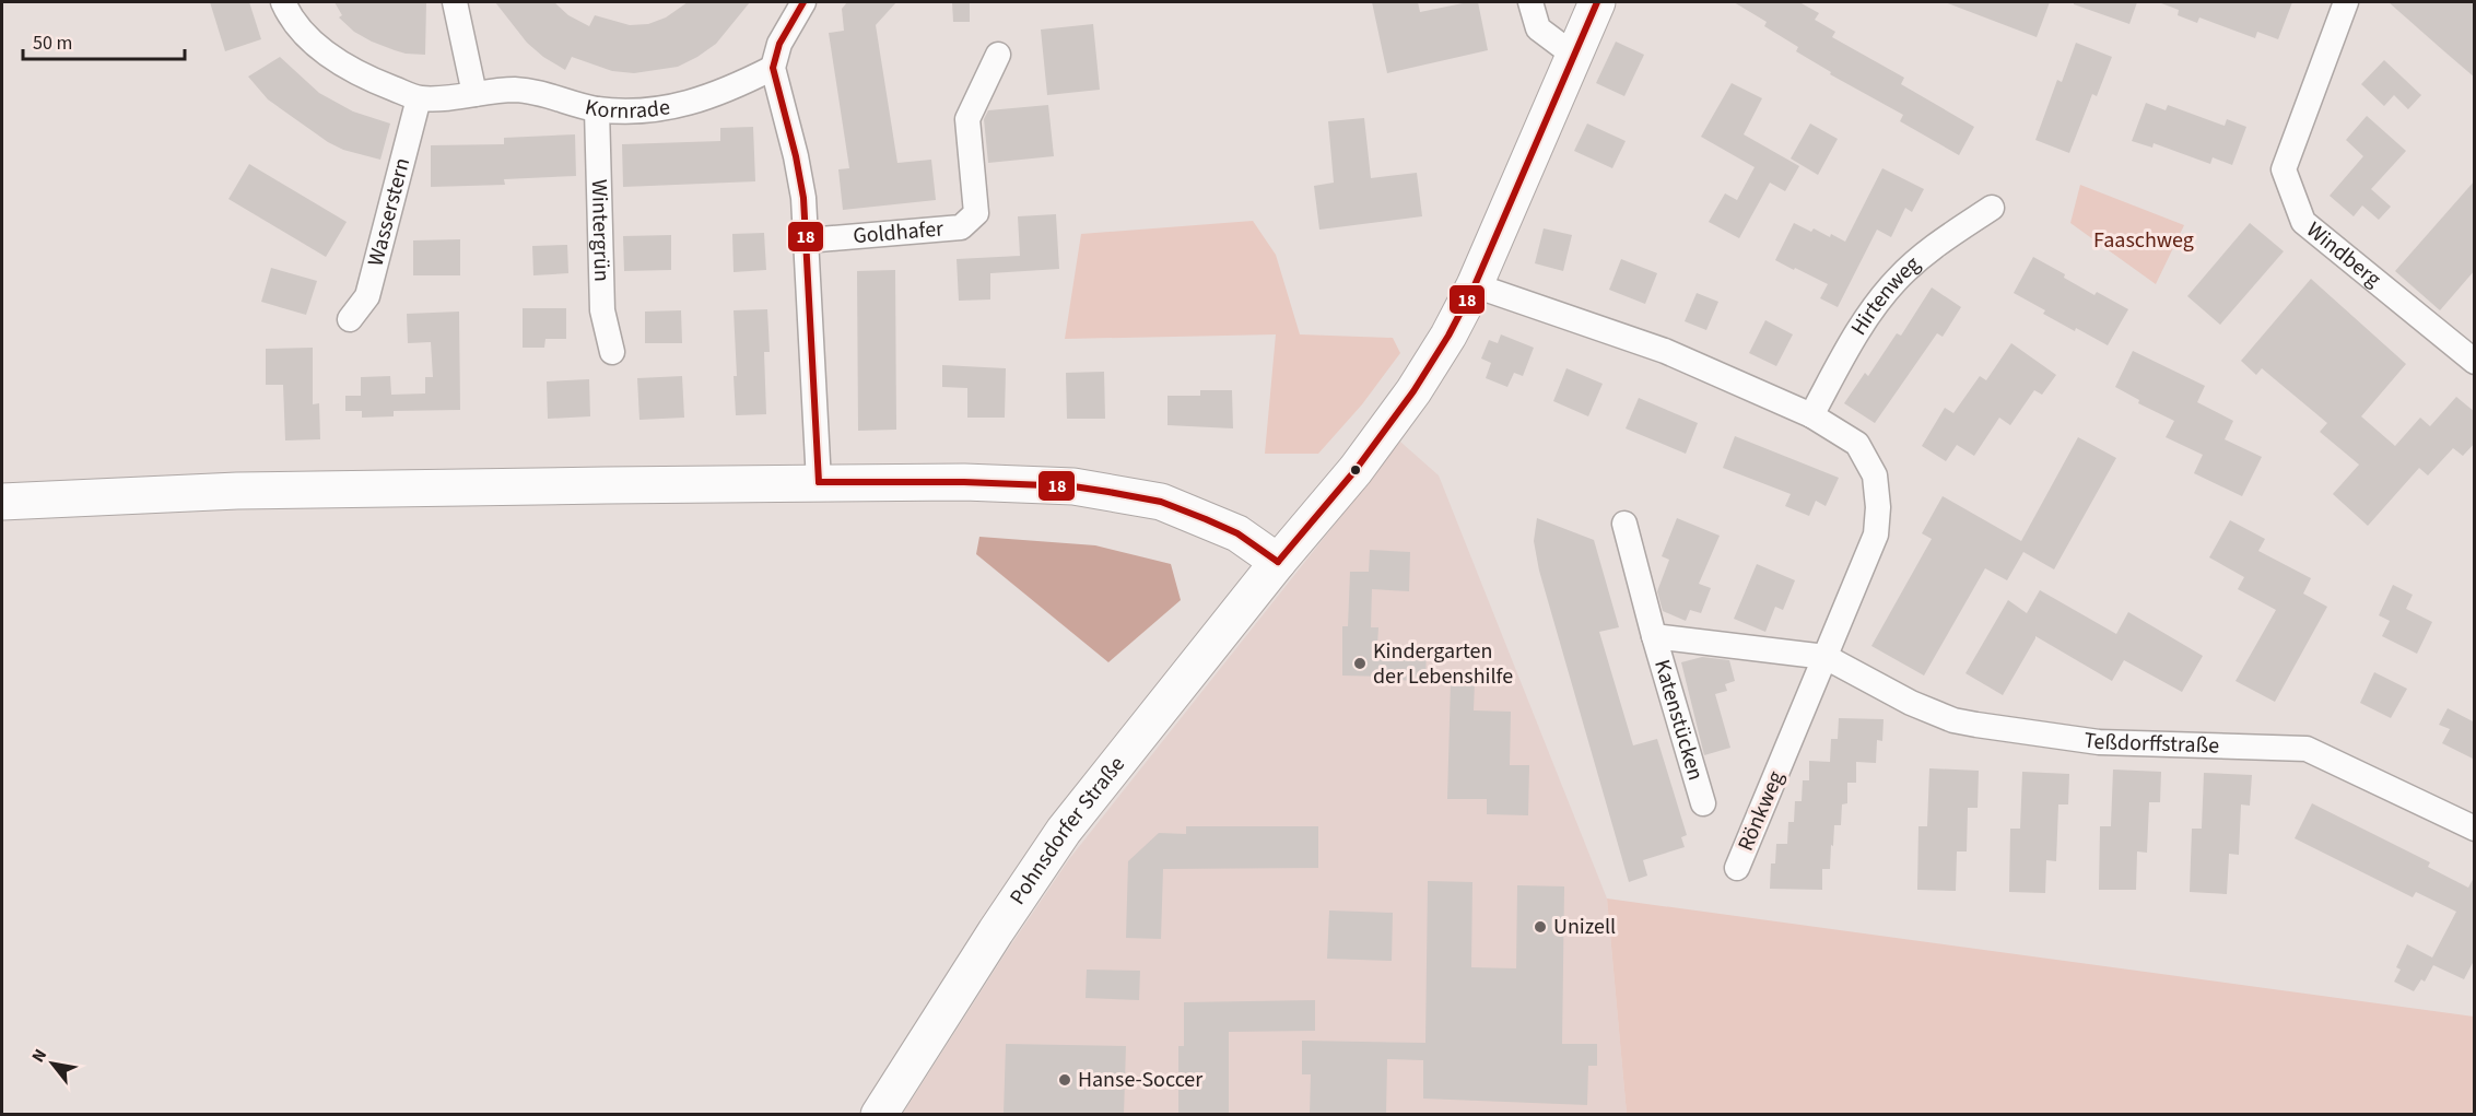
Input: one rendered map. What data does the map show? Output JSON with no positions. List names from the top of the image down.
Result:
{
  "streets": {
    "main road": ["Pohnsdorfer Straße"],
    "street": [
      "Kornrade",
      "Wasserstern",
      "Wintergrün",
      "Goldhafer",
      "Windberg",
      "Hirtenweg",
      "Katenstücken",
      "Teßdorffstraße",
      "Rönkweg"
    ]
  },
  "crossings": [
    ["Kornrade", "Wasserstern"],
    ["Kornrade", "Wintergrün"],
    ["Hirtenweg", "Rönkweg"],
    ["Katenstücken", "Teßdorffstraße"],
    ["Katenstücken", "Rönkweg"],
    ["Teßdorffstraße", "Rönkweg"],
    ["Rönkweg", "Pohnsdorfer Straße"]
  ],
  "parks": ["Faaschweg"],
  "places": ["Kindergarten der Lebenshilfe", "Unizell", "Hanse-Soccer"],
  "lines": ["transit line 18"],
  "scale_bar": "50 m",
  "north": "top left"
}
